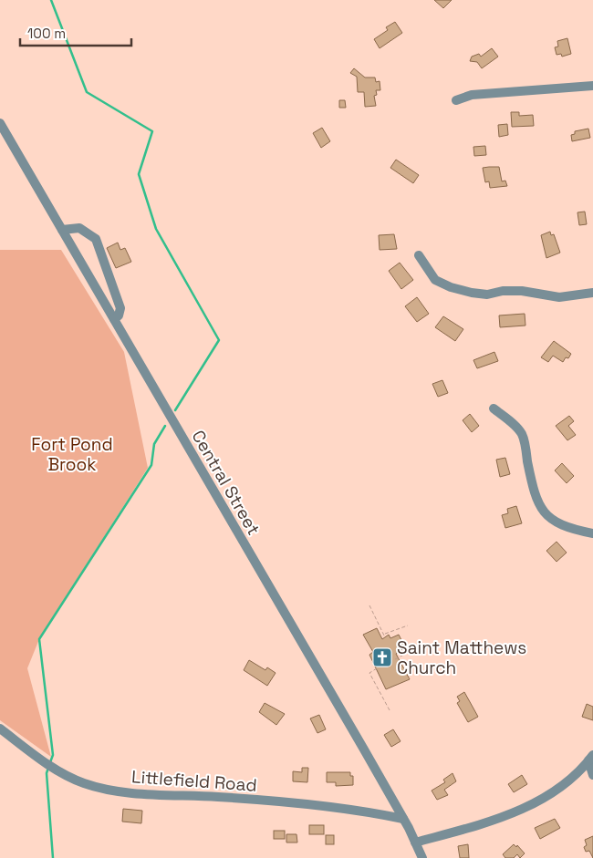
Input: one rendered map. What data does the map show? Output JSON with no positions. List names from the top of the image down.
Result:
{
  "streets": {
    "street": ["Central Street", "Littlefield Road"]
  },
  "crossings": [
    ["Central Street", "Littlefield Road"]
  ],
  "parks": ["Fort Pond Brook"],
  "places": {
    "church": ["Saint Matthews Church"]
  },
  "scale_bar": "100 m"
}
